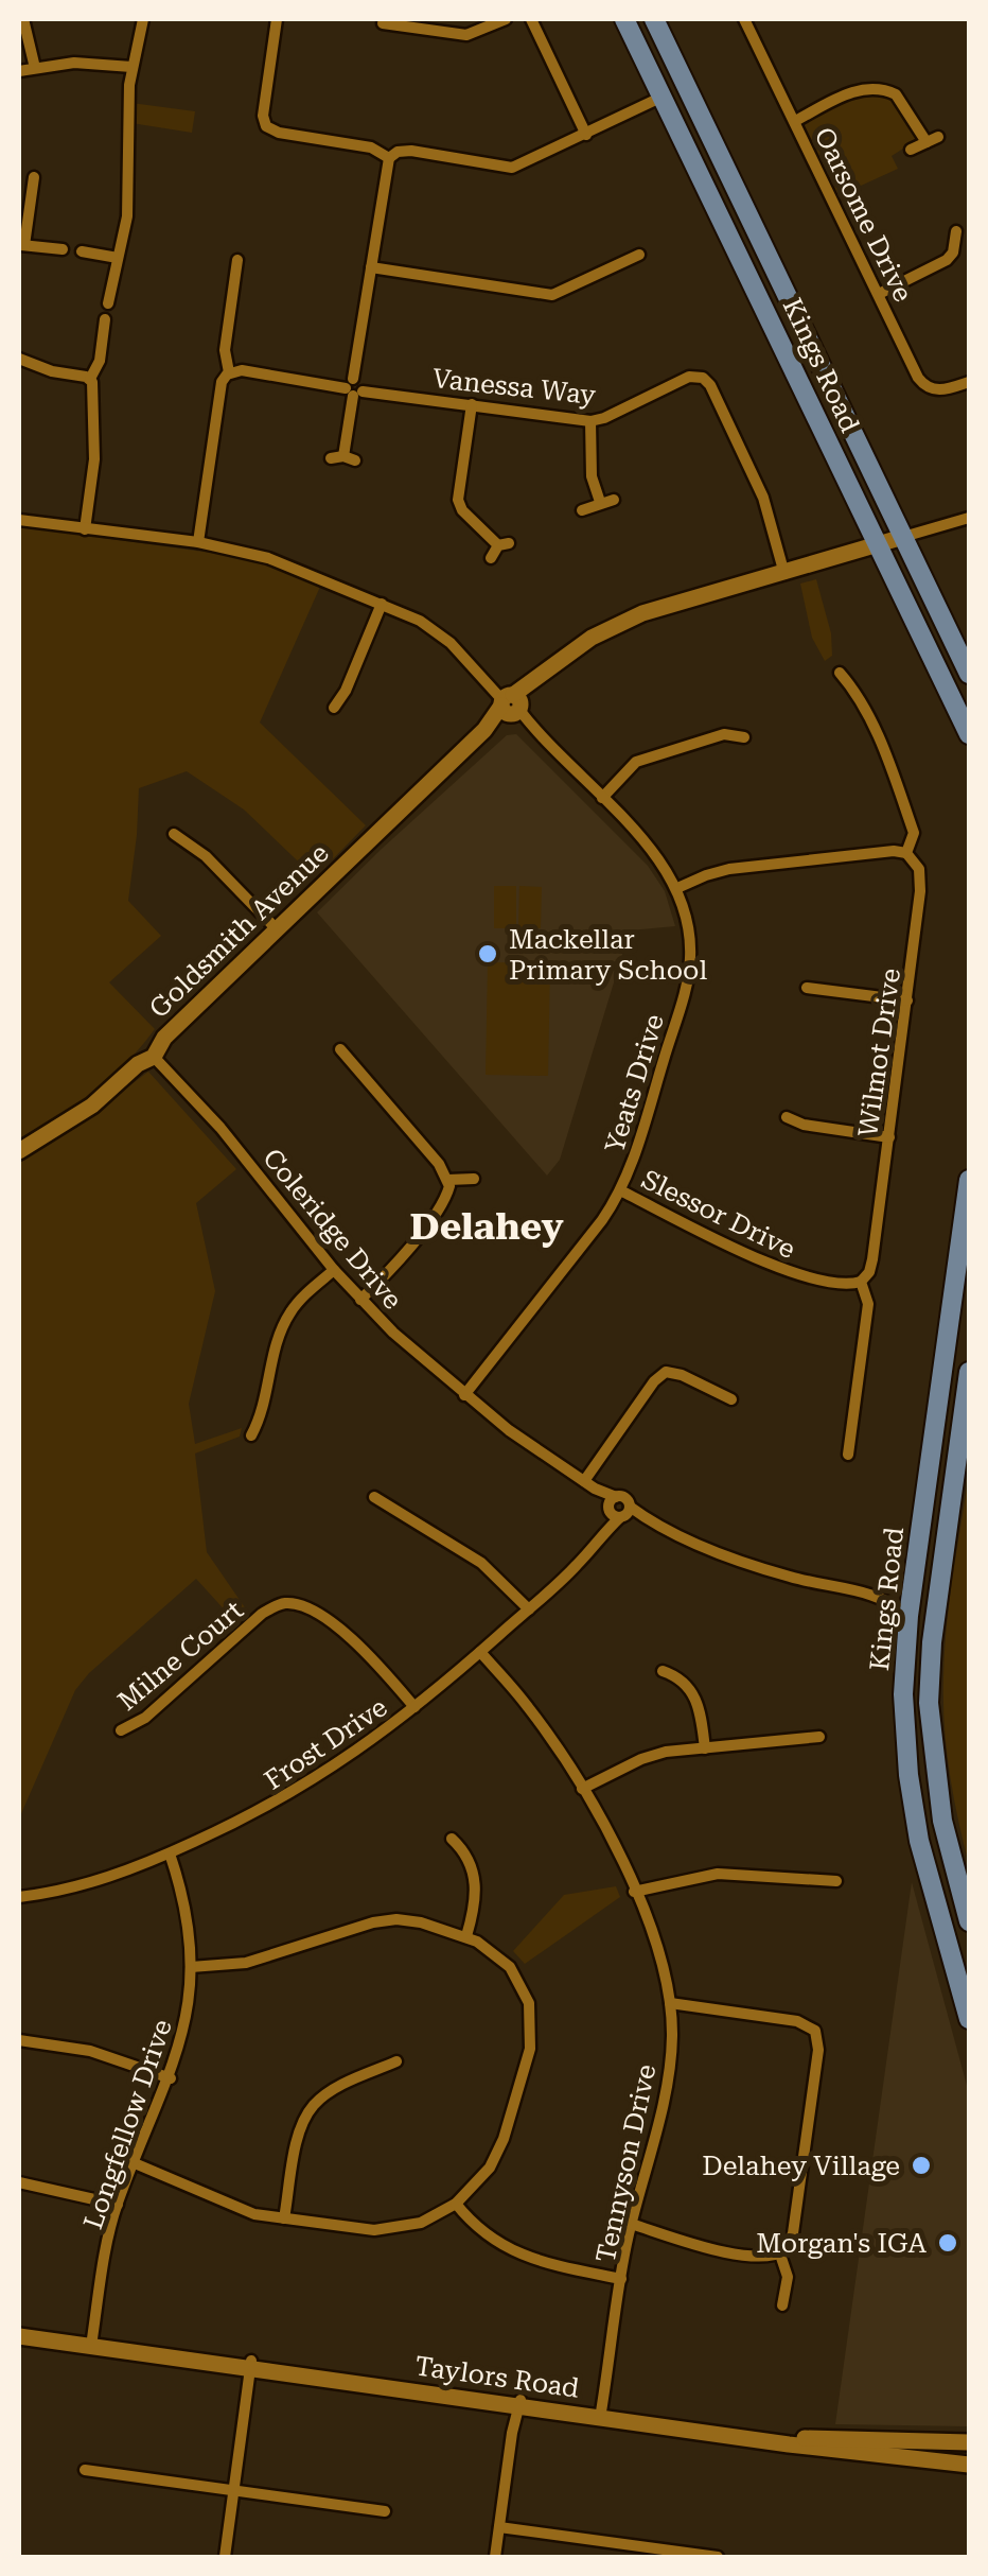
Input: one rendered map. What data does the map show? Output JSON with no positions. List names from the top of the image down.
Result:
{
  "streets": {
    "main road": ["Kings Road", "Goldsmith Avenue", "Taylors Road"],
    "street": [
      "Oarsome Drive",
      "Vanessa Way",
      "Wilmot Drive",
      "Yeats Drive",
      "Slessor Drive",
      "Coleridge Drive",
      "Milne Court",
      "Frost Drive",
      "Longfellow Drive",
      "Tennyson Drive"
    ]
  },
  "crossings": [
    ["Kings Road", "Goldsmith Avenue"],
    ["Kings Road", "Coleridge Drive"],
    ["Vanessa Way", "Goldsmith Avenue"],
    ["Goldsmith Avenue", "Yeats Drive"],
    ["Goldsmith Avenue", "Coleridge Drive"],
    ["Wilmot Drive", "Slessor Drive"],
    ["Yeats Drive", "Slessor Drive"],
    ["Yeats Drive", "Coleridge Drive"],
    ["Coleridge Drive", "Frost Drive"],
    ["Milne Court", "Frost Drive"],
    ["Frost Drive", "Longfellow Drive"],
    ["Frost Drive", "Tennyson Drive"],
    ["Longfellow Drive", "Taylors Road"],
    ["Tennyson Drive", "Taylors Road"]
  ],
  "districts": ["Delahey"],
  "places": ["Mackellar Primary School", "Delahey Village", "Morgan's IGA"]
}
